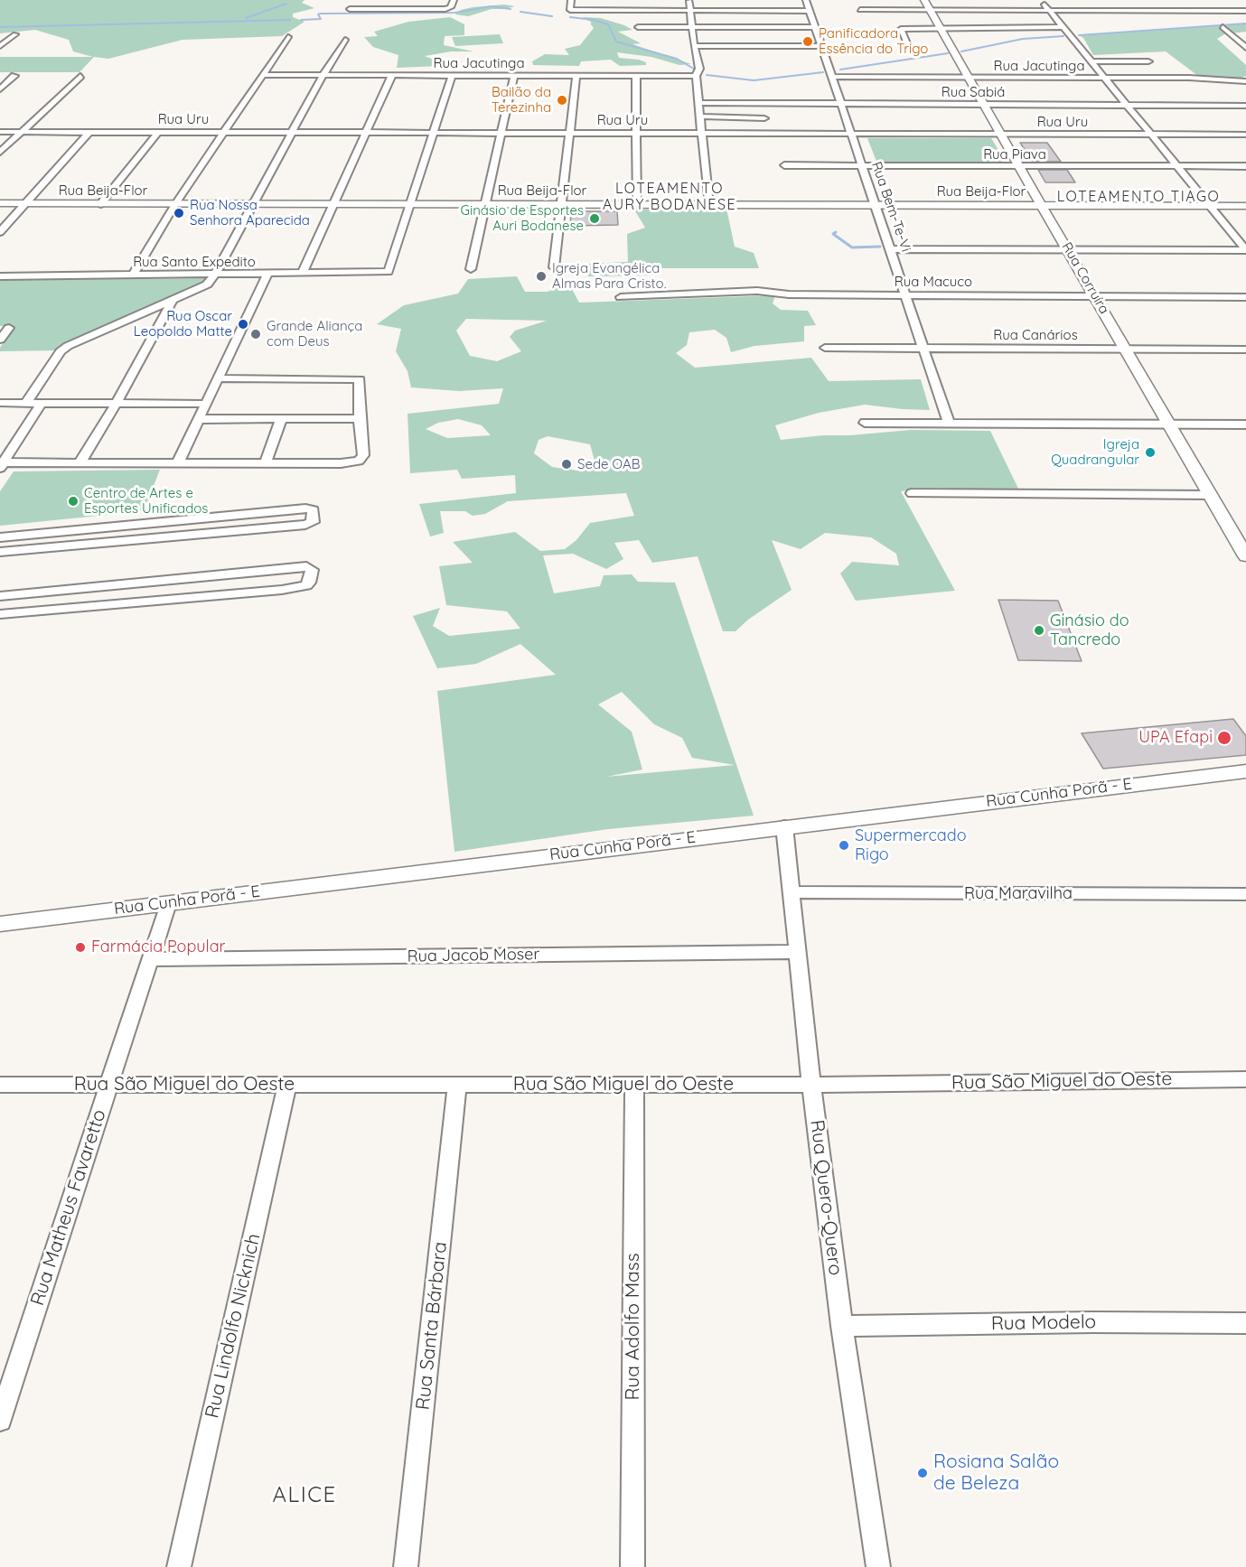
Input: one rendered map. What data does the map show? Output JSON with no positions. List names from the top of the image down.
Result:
{
  "streets": {
    "street": [
      "Rua Jacutinga",
      "Rua Sabiá",
      "Rua Uru",
      "Rua Piava",
      "Rua Beija-Flor",
      "Rua Bem-Te-Vi",
      "Rua Santo Expedito",
      "Rua Corruíra",
      "Rua Macuco",
      "Rua Canários",
      "Rua Cunha Porã - E",
      "Rua Maravilha",
      "Rua Jacob Moser",
      "Rua São Miguel do Oeste",
      "Rua Quero-Quero",
      "Rua Matheus Favaretto",
      "Rua Modelo",
      "Rua Lindolfo Nicknich",
      "Rua Santa Bárbara",
      "Rua Adolfo Mass"
    ]
  },
  "crossings": [
    ["Rua Jacutinga", "Rua Bem-Te-Vi"],
    ["Rua Jacutinga", "Rua Corruíra"],
    ["Rua Sabiá", "Rua Bem-Te-Vi"],
    ["Rua Sabiá", "Rua Corruíra"],
    ["Rua Uru", "Rua Bem-Te-Vi"],
    ["Rua Uru", "Rua Corruíra"],
    ["Rua Piava", "Rua Bem-Te-Vi"],
    ["Rua Piava", "Rua Corruíra"],
    ["Rua Beija-Flor", "Rua Bem-Te-Vi"],
    ["Rua Beija-Flor", "Rua Santo Expedito"],
    ["Rua Beija-Flor", "Rua Corruíra"],
    ["Rua Bem-Te-Vi", "Rua Macuco"],
    ["Rua Bem-Te-Vi", "Rua Canários"],
    ["Rua Corruíra", "Rua Macuco"],
    ["Rua Corruíra", "Rua Canários"],
    ["Rua Cunha Porã - E", "Rua Quero-Quero"],
    ["Rua Cunha Porã - E", "Rua Matheus Favaretto"],
    ["Rua Maravilha", "Rua Quero-Quero"],
    ["Rua Jacob Moser", "Rua Quero-Quero"],
    ["Rua Jacob Moser", "Rua Matheus Favaretto"],
    ["Rua São Miguel do Oeste", "Rua Quero-Quero"],
    ["Rua São Miguel do Oeste", "Rua Matheus Favaretto"],
    ["Rua São Miguel do Oeste", "Rua Lindolfo Nicknich"],
    ["Rua São Miguel do Oeste", "Rua Santa Bárbara"],
    ["Rua São Miguel do Oeste", "Rua Adolfo Mass"],
    ["Rua Quero-Quero", "Rua Modelo"]
  ],
  "districts": ["LOTEAMENTO AURY BODANESE", "LOTEAMENTO TIAGO", "ALICE"],
  "places": [
    "Panificadora Essência do Trigo",
    "Bailão da Terezinha",
    "Rua Nossa Senhora Aparecida",
    "Ginásio de Esportes Auri Bodanese",
    "Igreja Evangélica Almas Para Cristo.",
    "Rua Oscar Leopoldo Matte",
    "Grande Aliança com Deus",
    "Igreja Quadrangular",
    "Sede OAB",
    "Centro de Artes e Esportes Unificados",
    "Ginásio do Tancredo",
    "UPA Efapi",
    "Supermercado Rigo",
    "Farmácia Popular",
    "Rosiana Salão de Beleza"
  ]
}
